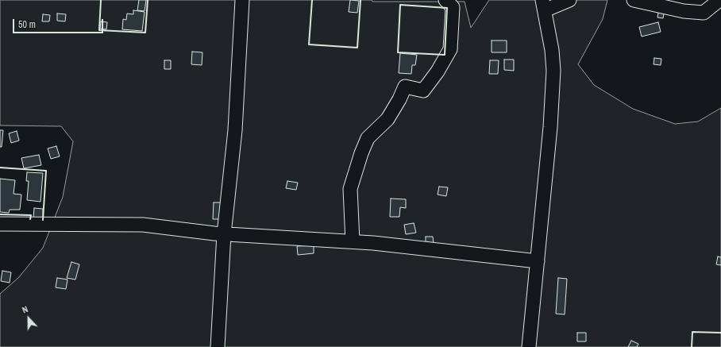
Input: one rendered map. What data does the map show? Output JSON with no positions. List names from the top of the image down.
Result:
{
  "scale_bar": "50 m",
  "north": "top"
}
